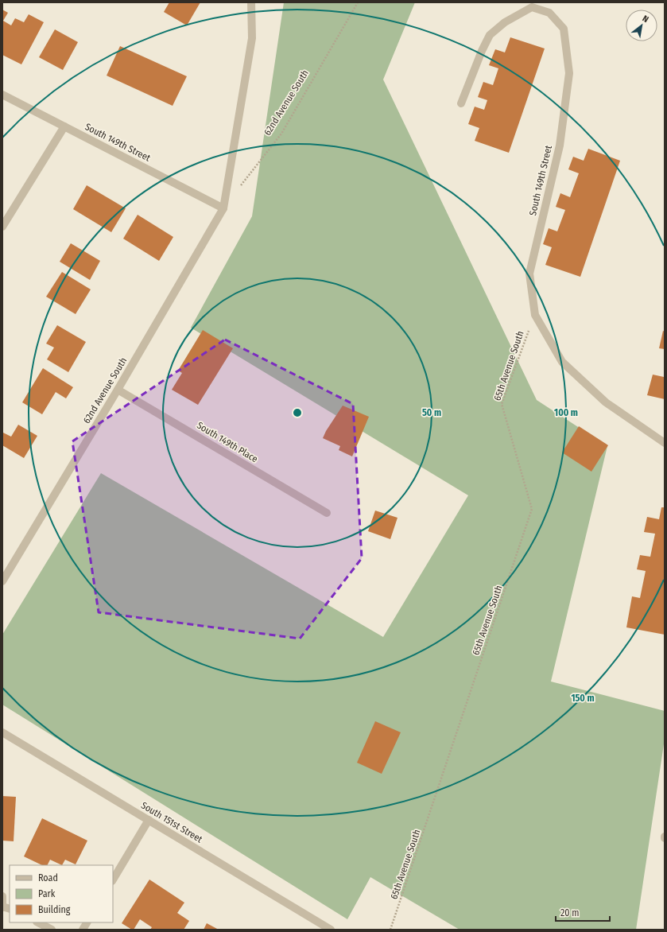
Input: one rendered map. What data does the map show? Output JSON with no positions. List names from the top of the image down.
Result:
{
  "streets": {
    "street": [
      "62nd Avenue South",
      "South 149th Street",
      "South 149th Place",
      "South 151st Street"
    ],
    "path": ["65th Avenue South"]
  },
  "crossings": [
    ["62nd Avenue South", "South 149th Street"],
    ["62nd Avenue South", "South 149th Place"],
    ["South 149th Street", "65th Avenue South"]
  ],
  "legend": ["Road", "Park", "Building"],
  "scale_bar": "20 m",
  "north": "top right",
  "rings": ["50 m", "100 m", "150 m"]
}
